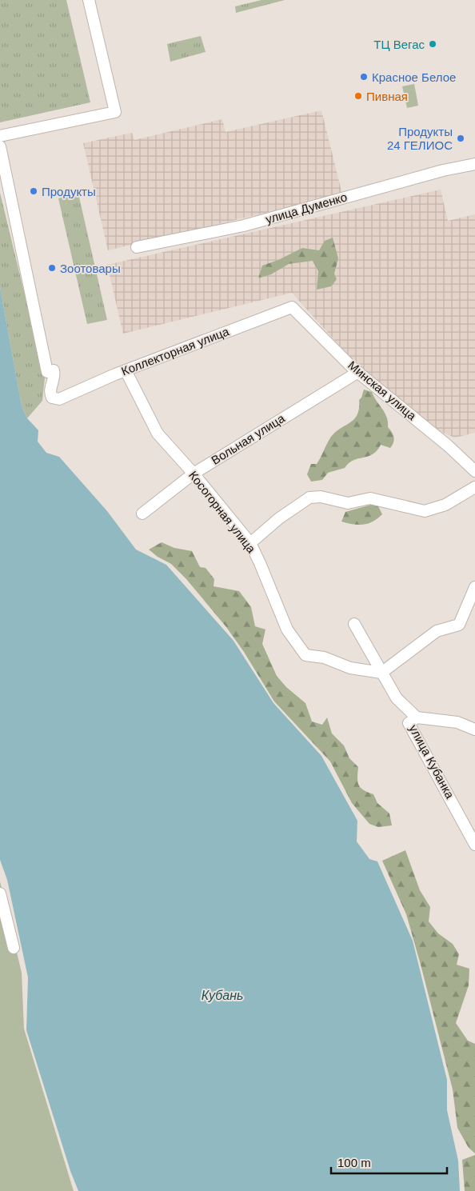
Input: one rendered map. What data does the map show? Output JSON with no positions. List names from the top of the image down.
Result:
{
  "streets": {
    "street": [
      "улица Думенко",
      "Коллекторная улица",
      "Минская улица",
      "Вольная улица",
      "Косогорная улица",
      "улица Кубанка"
    ]
  },
  "crossings": [
    ["Коллекторная улица", "Минская улица"],
    ["Коллекторная улица", "Косогорная улица"],
    ["Минская улица", "Вольная улица"],
    ["Вольная улица", "Косогорная улица"],
    ["Косогорная улица", "улица Кубанка"]
  ],
  "water": ["Кубань"],
  "places": [
    "ТЦ Вегас",
    "Красное Белое",
    "Пивная",
    "Продукты 24 ГЕЛИОС",
    "Продукты",
    "Зоотовары"
  ],
  "scale_bar": "100 m"
}
